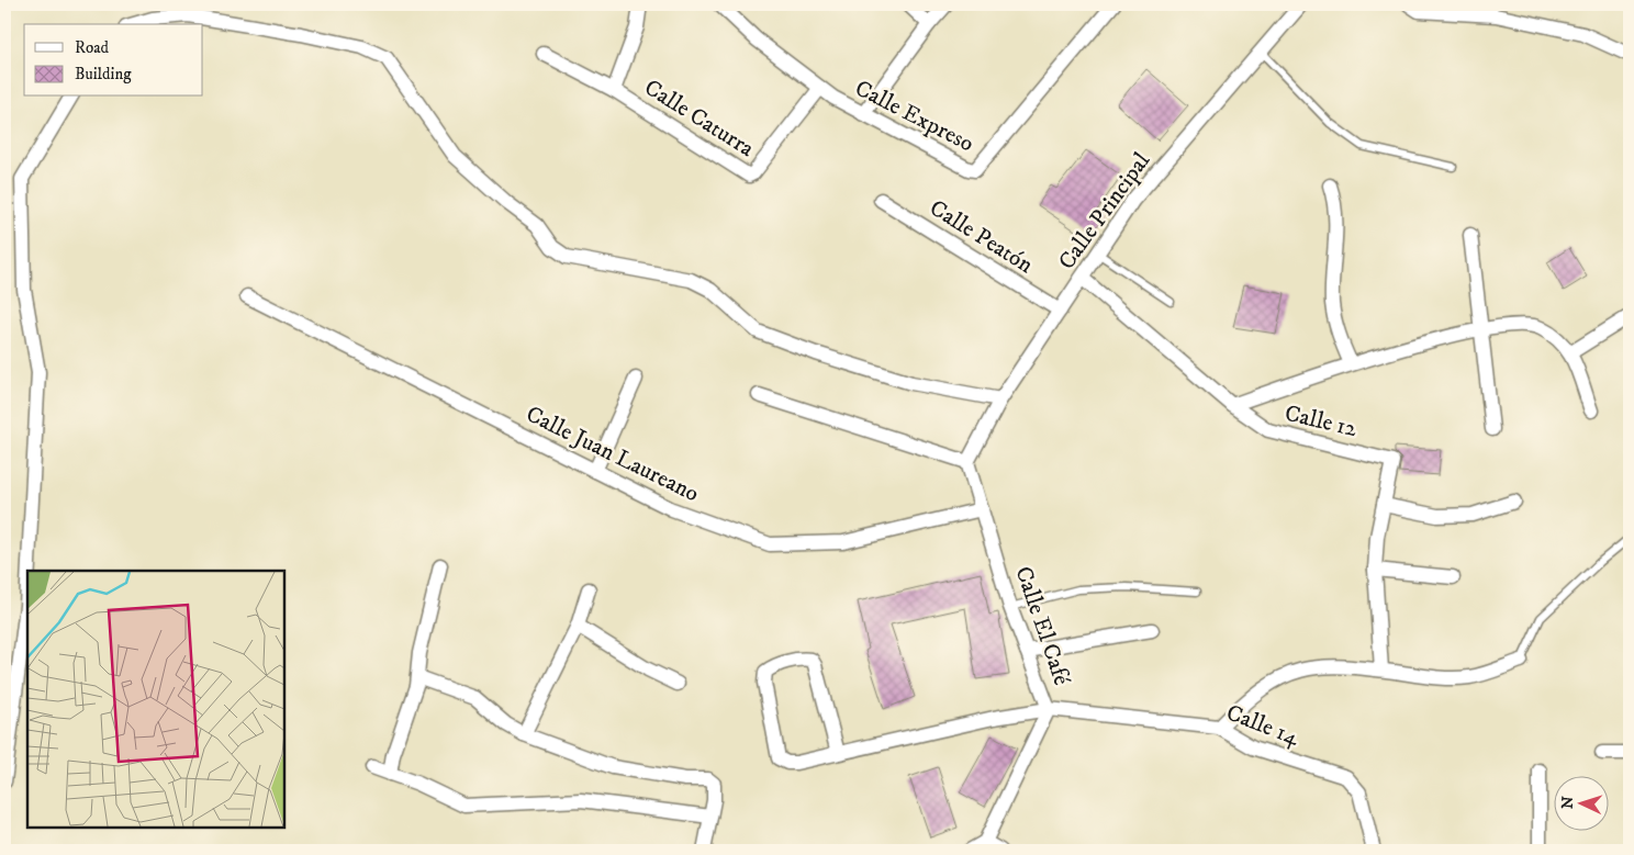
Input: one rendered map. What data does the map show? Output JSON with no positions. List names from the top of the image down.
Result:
{
  "streets": {
    "street": [
      "Calle Expreso",
      "Calle Caturra",
      "Calle Principal",
      "Calle Peatón",
      "Calle 12",
      "Calle Juan Laureano",
      "Calle El Café",
      "Calle 14"
    ]
  },
  "crossings": [
    ["Calle Expreso", "Calle Caturra"],
    ["Calle Principal", "Calle Peatón"],
    ["Calle Principal", "Calle 12"],
    ["Calle Principal", "Calle El Café"],
    ["Calle Juan Laureano", "Calle El Café"],
    ["Calle El Café", "Calle 14"]
  ],
  "legend": ["Road", "Building"],
  "north": "left"
}
